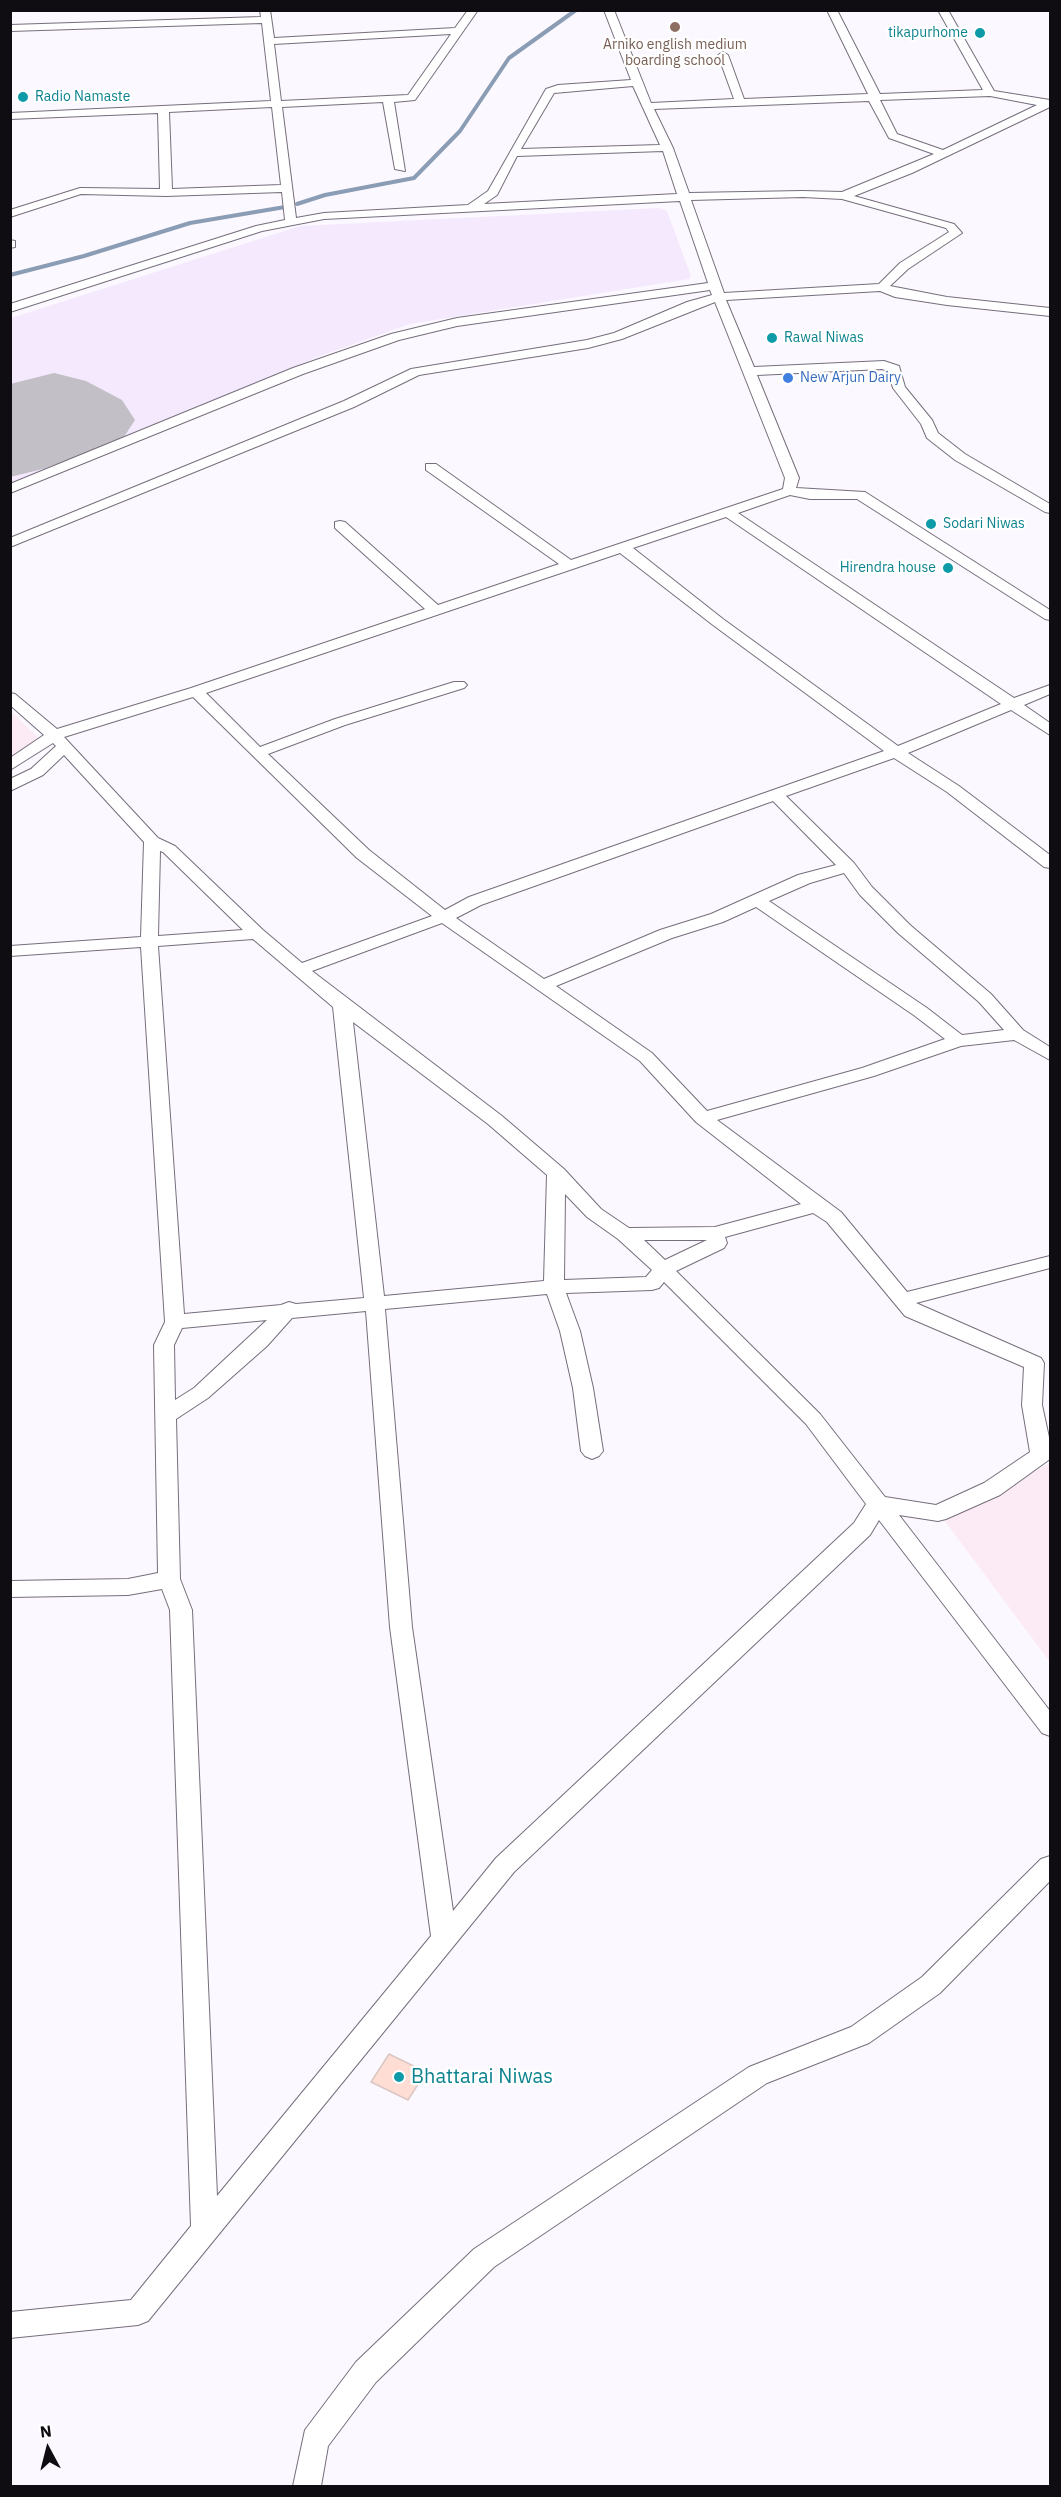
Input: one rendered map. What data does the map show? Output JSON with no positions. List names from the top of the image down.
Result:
{
  "places": [
    "Arniko english medium boarding school",
    "tikapurhome",
    "Radio Namaste",
    "Rawal Niwas",
    "New Arjun Dairy",
    "Sodari Niwas",
    "Hirendra house",
    "Bhattarai Niwas"
  ],
  "north": "top"
}
